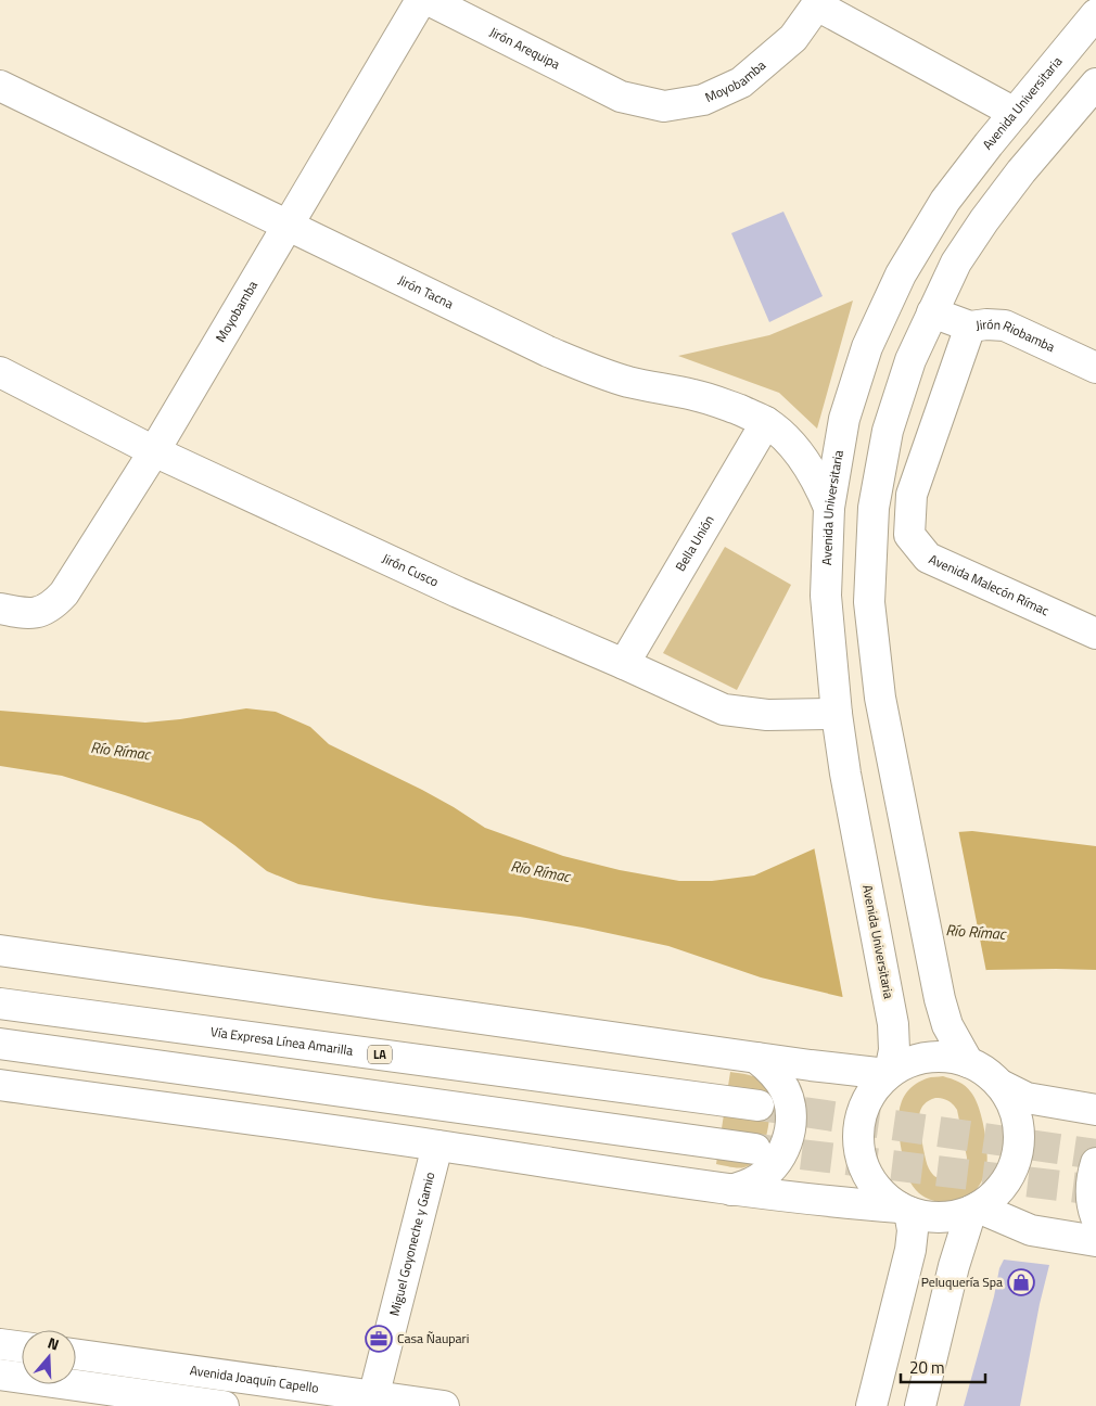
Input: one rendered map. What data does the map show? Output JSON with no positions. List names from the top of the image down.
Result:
{
  "streets": {
    "main road": [
      "Jirón Arequipa",
      "Moyobamba",
      "Avenida Universitaria",
      "Jirón Tacna",
      "Jirón Riobamba",
      "Bella Unión",
      "Jirón Cusco",
      "Avenida Malecón Rímac",
      "Vía Expresa Línea Amarilla",
      "LA",
      "Miguel Goyoneche y Gamio",
      "Avenida Joaquín Capello"
    ]
  },
  "crossings": [
    ["Jirón Arequipa", "Moyobamba"],
    ["Moyobamba", "Jirón Tacna"],
    ["Moyobamba", "Jirón Cusco"],
    ["Avenida Universitaria", "Jirón Tacna"],
    ["Avenida Universitaria", "Jirón Cusco"],
    ["Jirón Tacna", "Bella Unión"],
    ["Jirón Riobamba", "Avenida Malecón Rímac"],
    ["Bella Unión", "Jirón Cusco"],
    ["Miguel Goyoneche y Gamio", "Avenida Joaquín Capello"]
  ],
  "water": ["Río Rímac"],
  "places": {
    "shop": ["Peluquería Spa"],
    "office": ["Casa Ñaupari"]
  },
  "scale_bar": "20 m",
  "north": "top"
}
